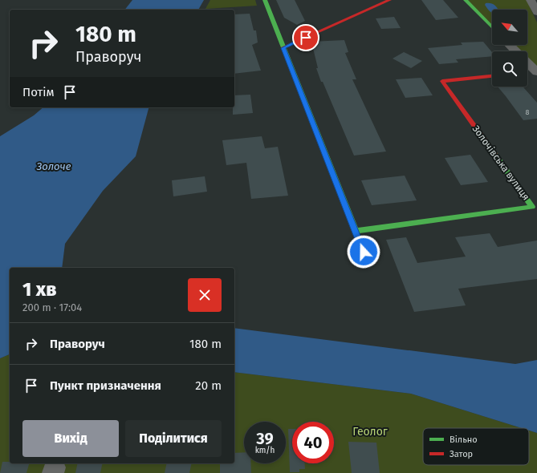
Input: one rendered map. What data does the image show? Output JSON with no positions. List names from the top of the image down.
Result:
{
  "streets": {
    "street": ["Золочівська вулиця"]
  },
  "water": ["Золоче"],
  "parks": ["Геолог"],
  "house_numbers": ["8"],
  "legend": ["Вільно", "Затор"],
  "north": "top left",
  "page": {
    "turn": ["180 m", "Праворуч"],
    "then": "Потім",
    "heading": ["1 хв", "200 m · 17:04"],
    "list": [
      {
        "name": "Праворуч",
        "value": "180 m"
      },
      {
        "name": "Пункт призначення",
        "value": "20 m"
      }
    ],
    "buttons": ["Вихід", "Поділитися"],
    "speed": "39 km/h",
    "limit": "40"
  }
}
